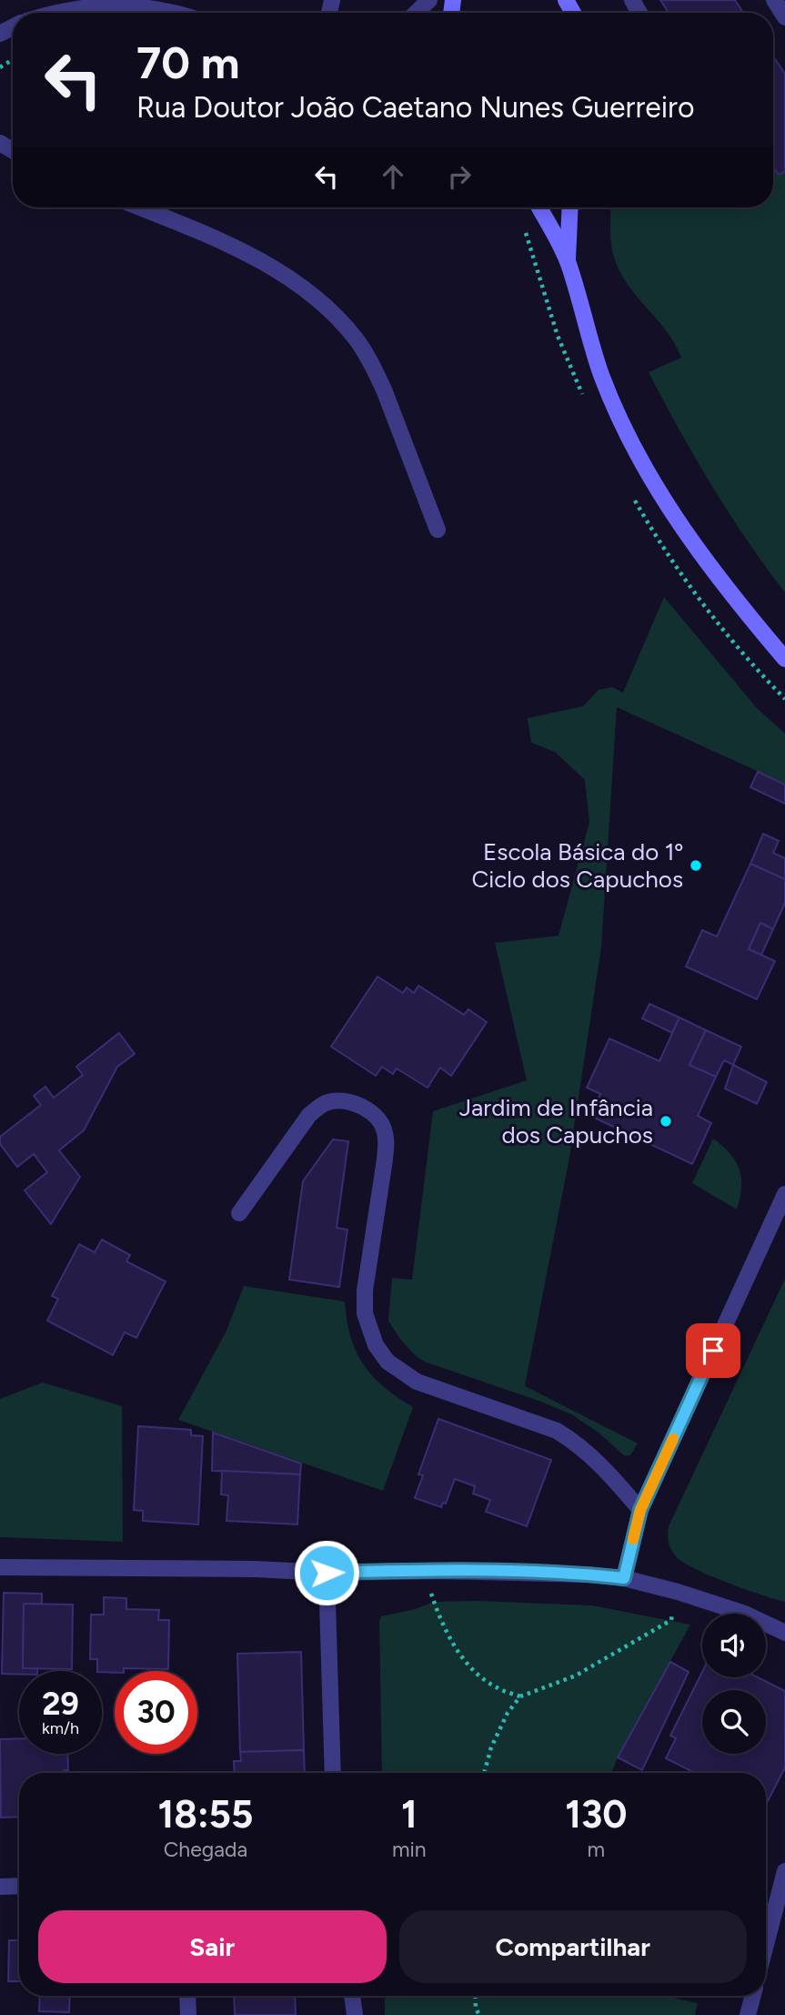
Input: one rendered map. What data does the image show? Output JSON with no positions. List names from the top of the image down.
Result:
{
  "places": ["Escola Básica do 1º Ciclo dos Capuchos", "Jardim de Infância dos Capuchos"],
  "page": {
    "turn": ["70 m", "Rua Doutor João Caetano Nunes Guerreiro"],
    "speed": "29 km/h",
    "limit": "30",
    "eta": [
      "18:55",
      "Chegada",
      "1",
      "min",
      "130",
      "m"
    ],
    "buttons": ["Sair", "Compartilhar"]
  }
}
